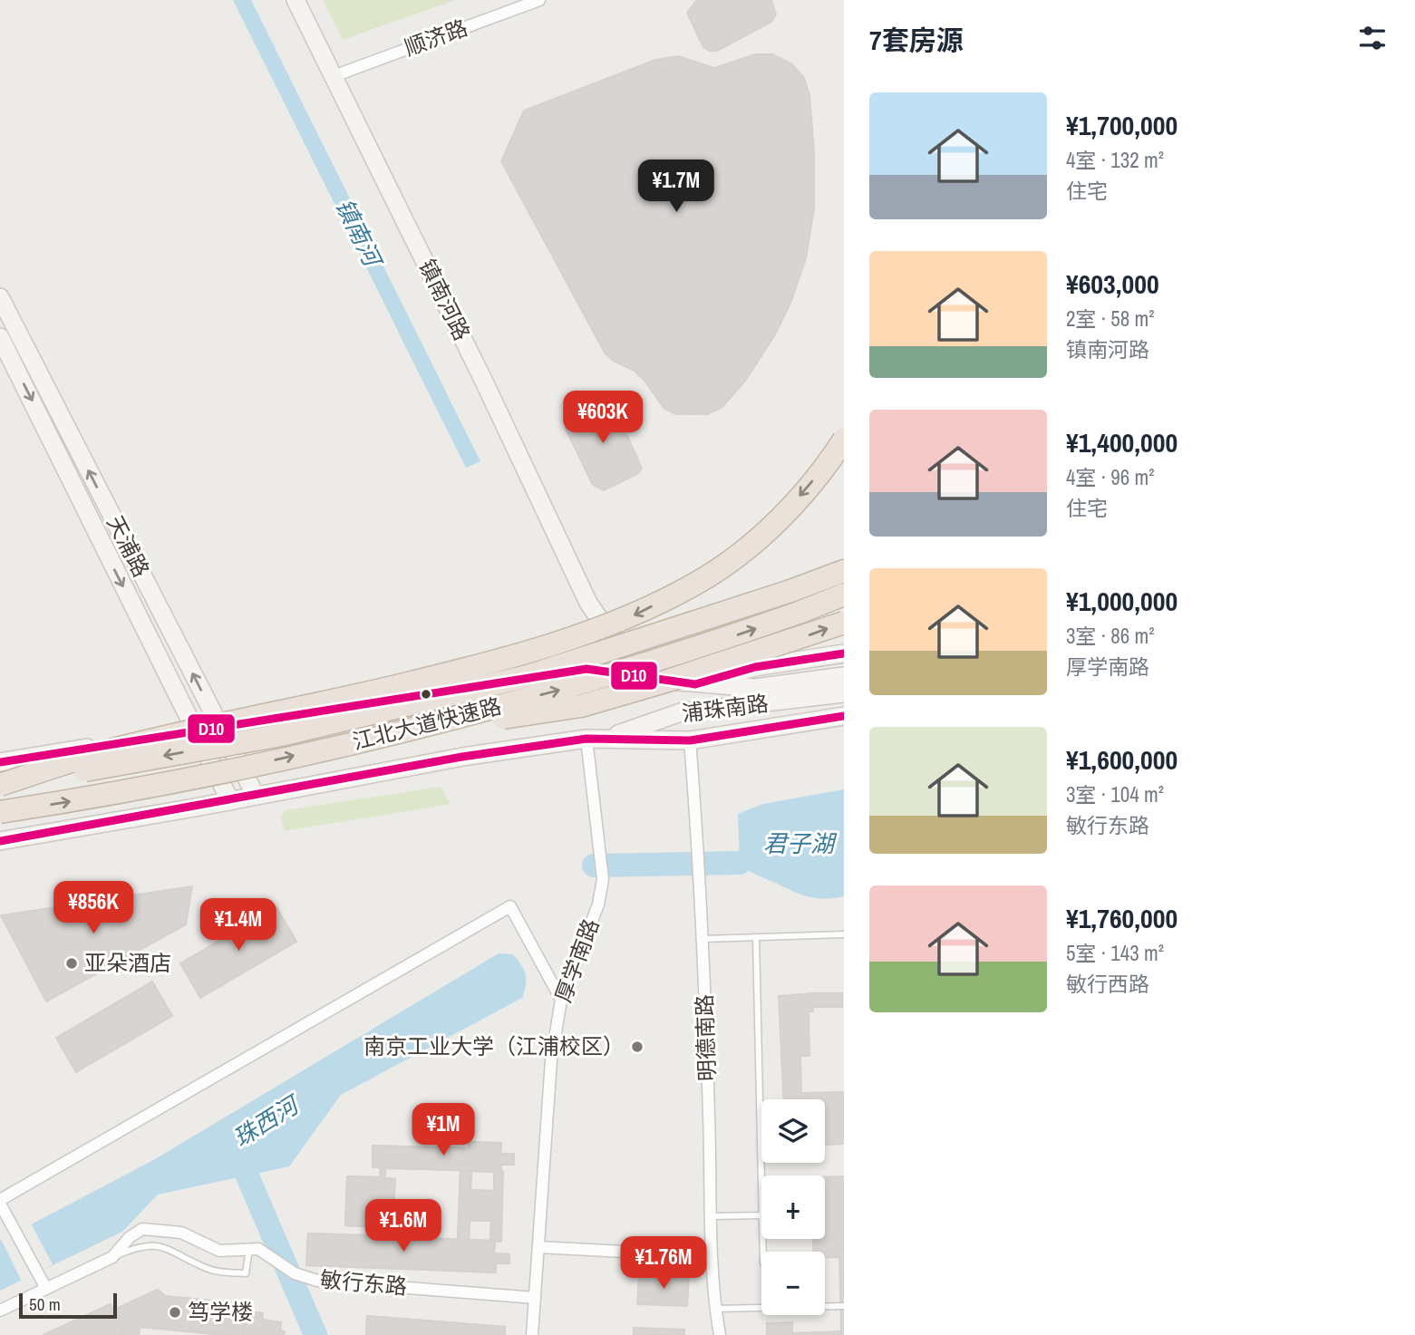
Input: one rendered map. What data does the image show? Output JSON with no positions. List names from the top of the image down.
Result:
{
  "streets": {
    "highway": ["江北大道快速路"],
    "street": [
      "顺济路",
      "镇南河路",
      "天浦路",
      "浦珠南路",
      "厚学南路",
      "明德南路",
      "敏行东路"
    ]
  },
  "crossings": [
    ["顺济路", "镇南河路"],
    ["镇南河路", "浦珠南路"],
    ["天浦路", "浦珠南路"],
    ["浦珠南路", "厚学南路"],
    ["浦珠南路", "明德南路"],
    ["厚学南路", "敏行东路"]
  ],
  "water": ["镇南河", "君子湖", "珠西河"],
  "places": ["亚朵酒店", "南京工业大学（江浦校区）", "笃学楼"],
  "lines": ["transit line D10"],
  "scale_bar": "50 m",
  "page": {
    "heading": "7套房源",
    "list": [
      {
        "name": "¥1,700,000",
        "note": "4室 · 132 m² · 住宅"
      },
      {
        "name": "¥603,000",
        "note": "2室 · 58 m² · 镇南河路"
      },
      {
        "name": "¥1,400,000",
        "note": "4室 · 96 m² · 住宅"
      },
      {
        "name": "¥1,000,000",
        "note": "3室 · 86 m² · 厚学南路"
      },
      {
        "name": "¥1,600,000",
        "note": "3室 · 104 m² · 敏行东路"
      },
      {
        "name": "¥1,760,000",
        "note": "5室 · 143 m² · 敏行西路"
      }
    ],
    "price": [
      "¥1.7M",
      "¥603K",
      "¥856K",
      "¥1.4M",
      "¥1M",
      "¥1.6M",
      "¥1.76M"
    ],
    "map_buttons": ["+", "−"],
    "scale": "50 m"
  }
}
